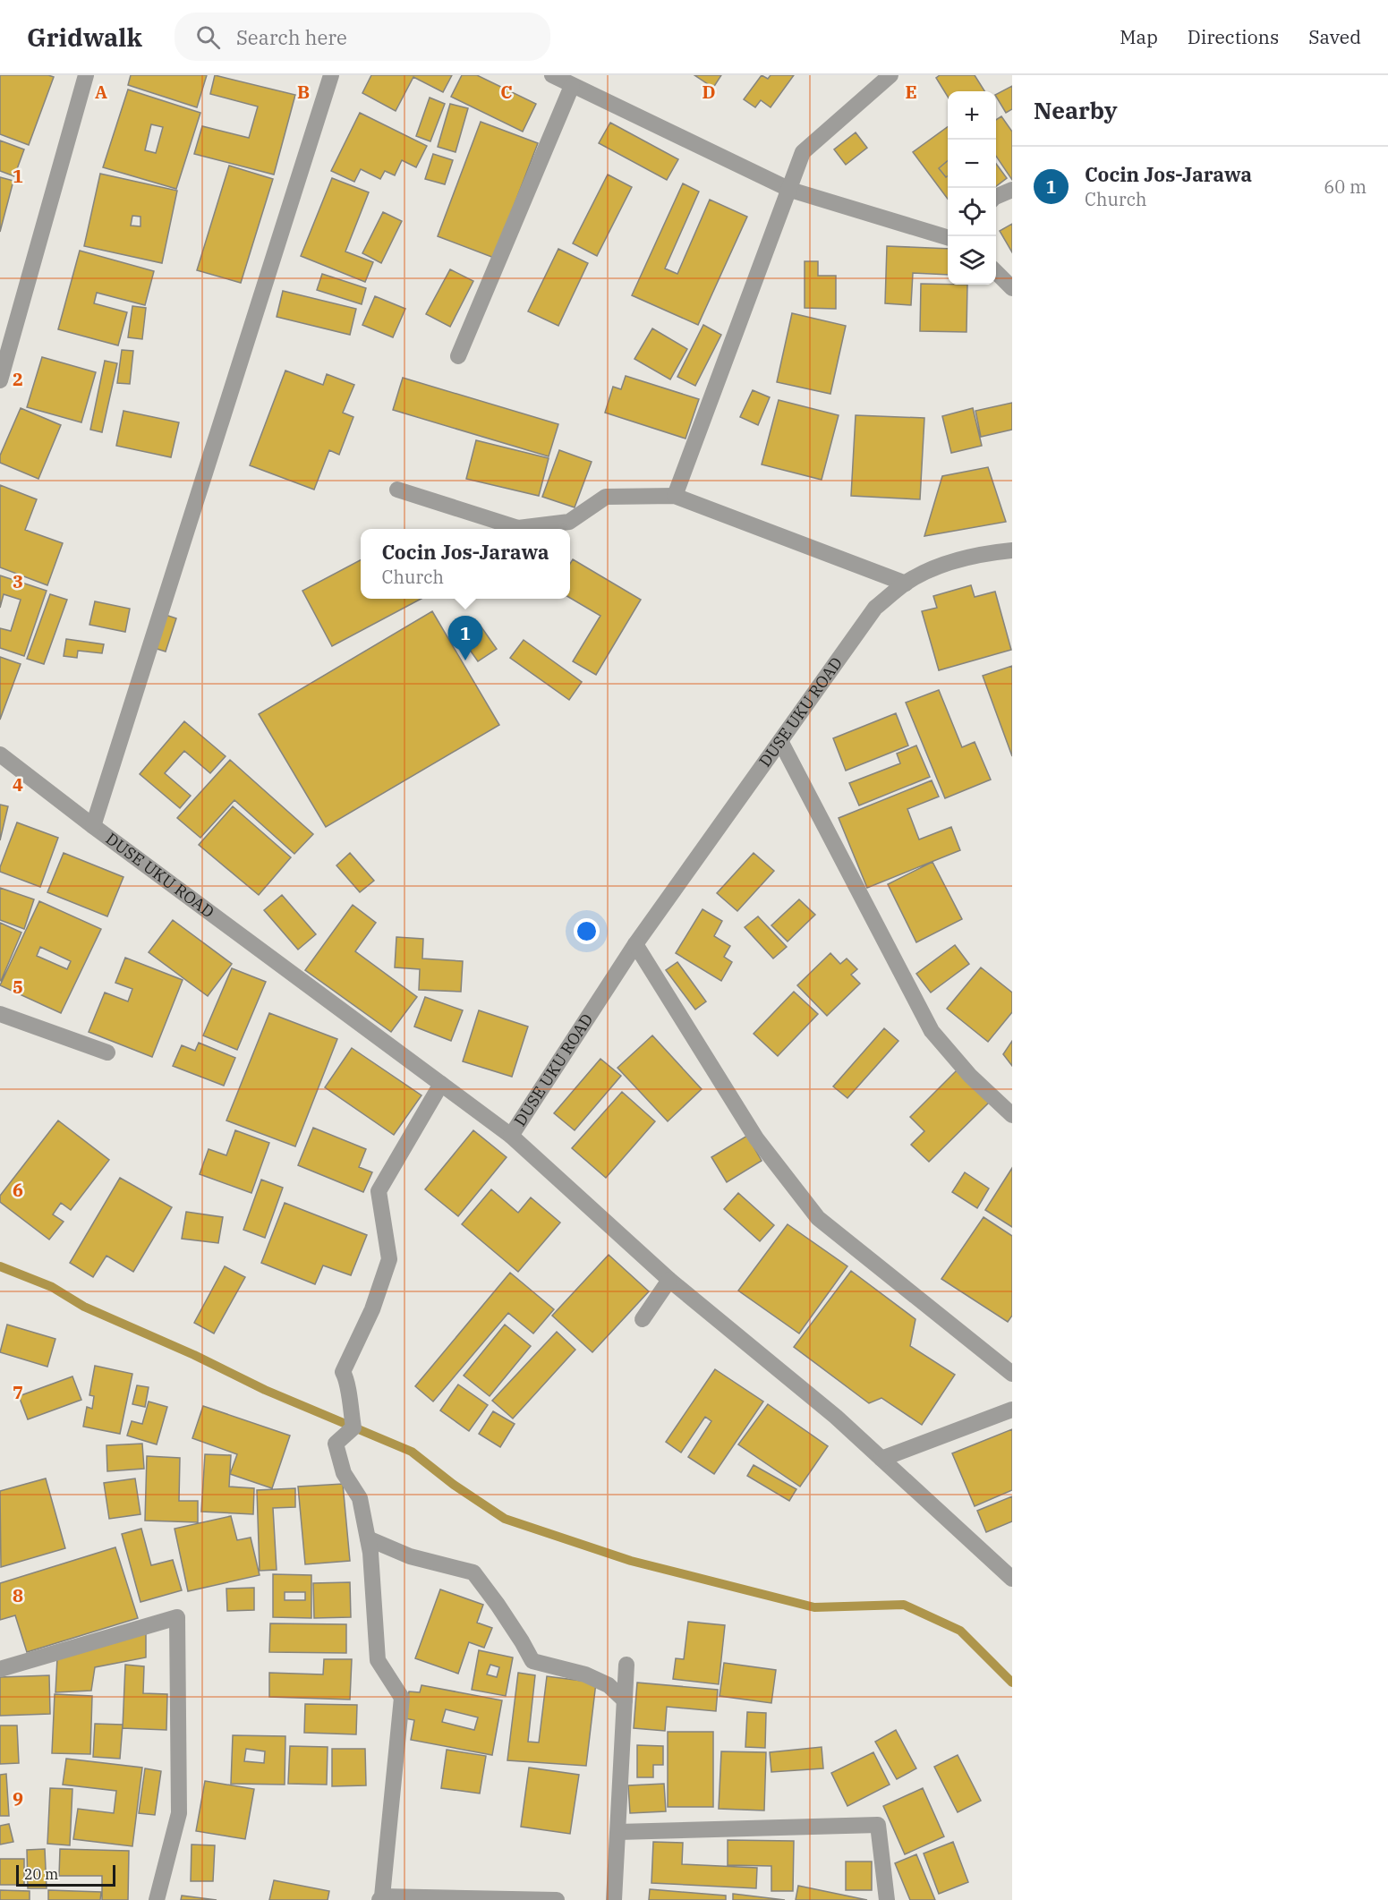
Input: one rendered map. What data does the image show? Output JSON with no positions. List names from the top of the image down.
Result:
{
  "streets": {
    "street": ["DUSE UKU ROAD"]
  },
  "scale_bar": "20 m",
  "page": {
    "header": "Gridwalk",
    "search": "Search here",
    "nav": ["Map", "Directions", "Saved"],
    "heading": "Nearby",
    "map_buttons": ["+", "−"],
    "list": [
      {
        "mark": "1",
        "name": "Cocin Jos-Jarawa",
        "note": "Church",
        "value": "60 m"
      }
    ],
    "popup": ["Cocin Jos-Jarawa", "Church"],
    "pins": "1",
    "scale": "20 m"
  },
  "grid": {
    "columns": [
      "A",
      "B",
      "C",
      "D",
      "E"
    ],
    "rows": [
      "1",
      "2",
      "3",
      "4",
      "5",
      "6",
      "7",
      "8",
      "9"
    ]
  }
}
